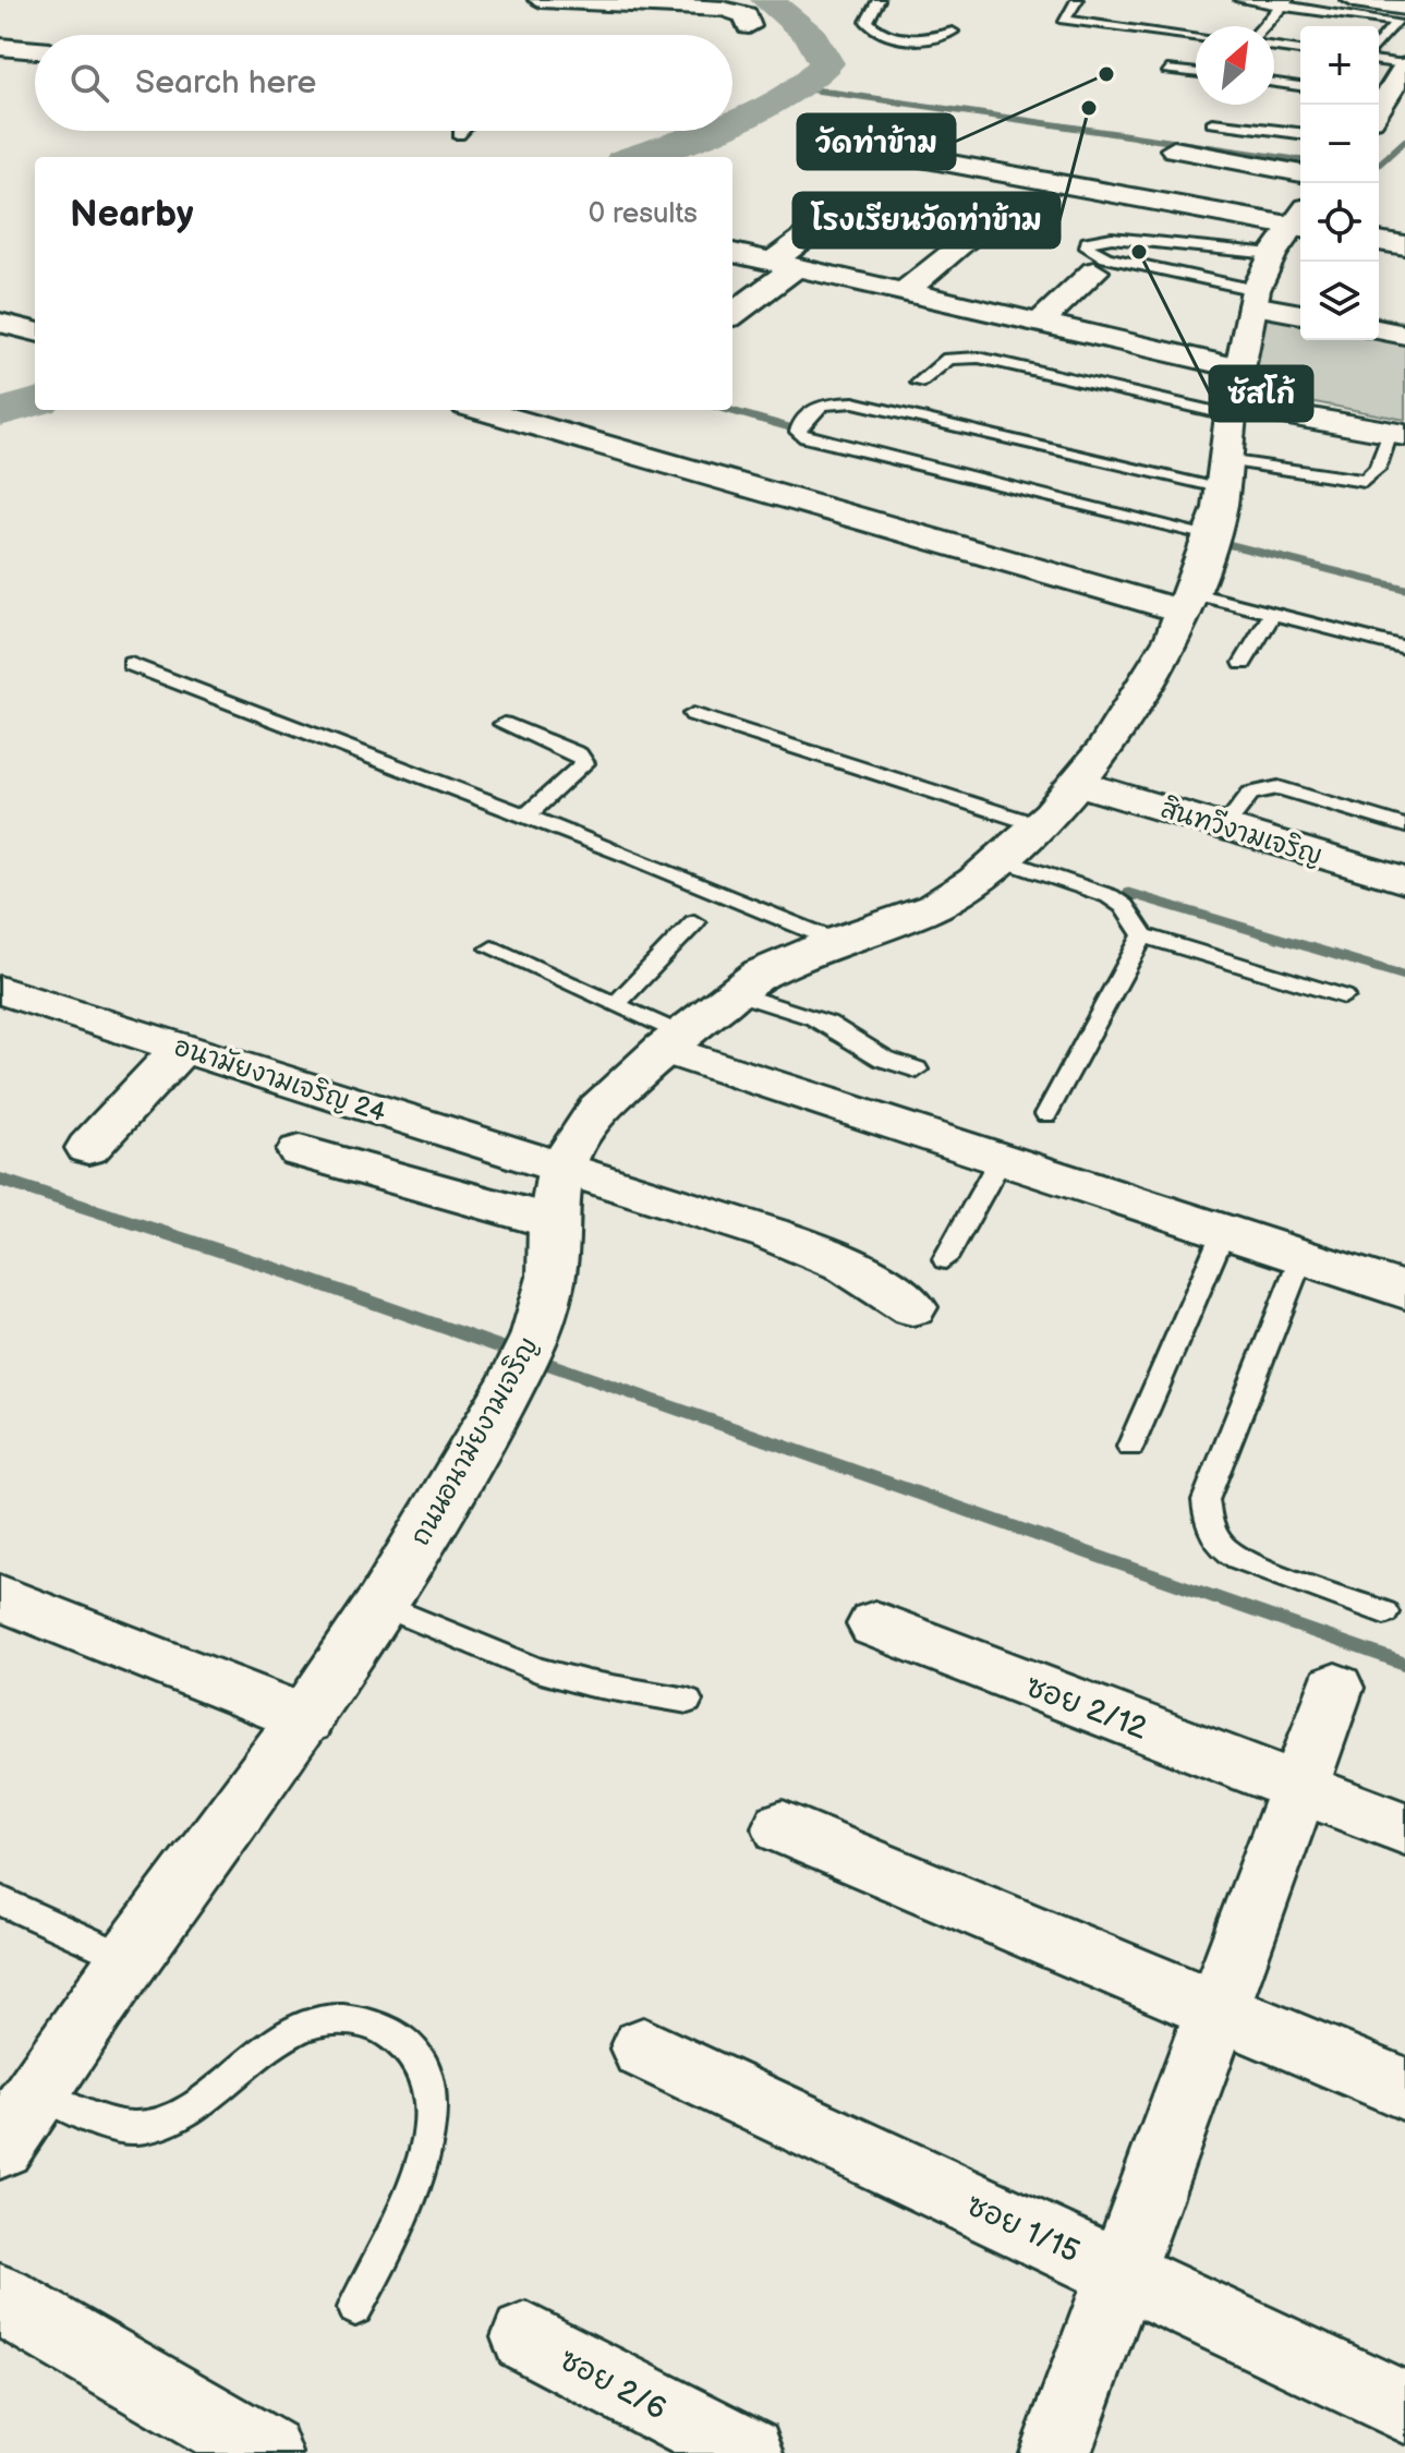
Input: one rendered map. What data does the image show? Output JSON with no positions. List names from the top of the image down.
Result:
{
  "streets": {
    "street": [
      "สินทวีงามเจริญ",
      "อนามัยงามเจริญ 24",
      "ถนนอนามัยงามเจริญ",
      "ซอย 2/12",
      "ซอย 1/15",
      "ซอย 2/6"
    ]
  },
  "crossings": [
    ["สินทวีงามเจริญ", "ถนนอนามัยงามเจริญ"],
    ["อนามัยงามเจริญ 24", "ถนนอนามัยงามเจริญ"]
  ],
  "places": ["วัดท่าข้าม", "โรงเรียนวัดท่าข้าม", "ซัสโก้"],
  "north": "top right",
  "page": {
    "map_buttons": ["+", "−"],
    "search": "Search here",
    "heading": ["Nearby", "0 results"]
  }
}
